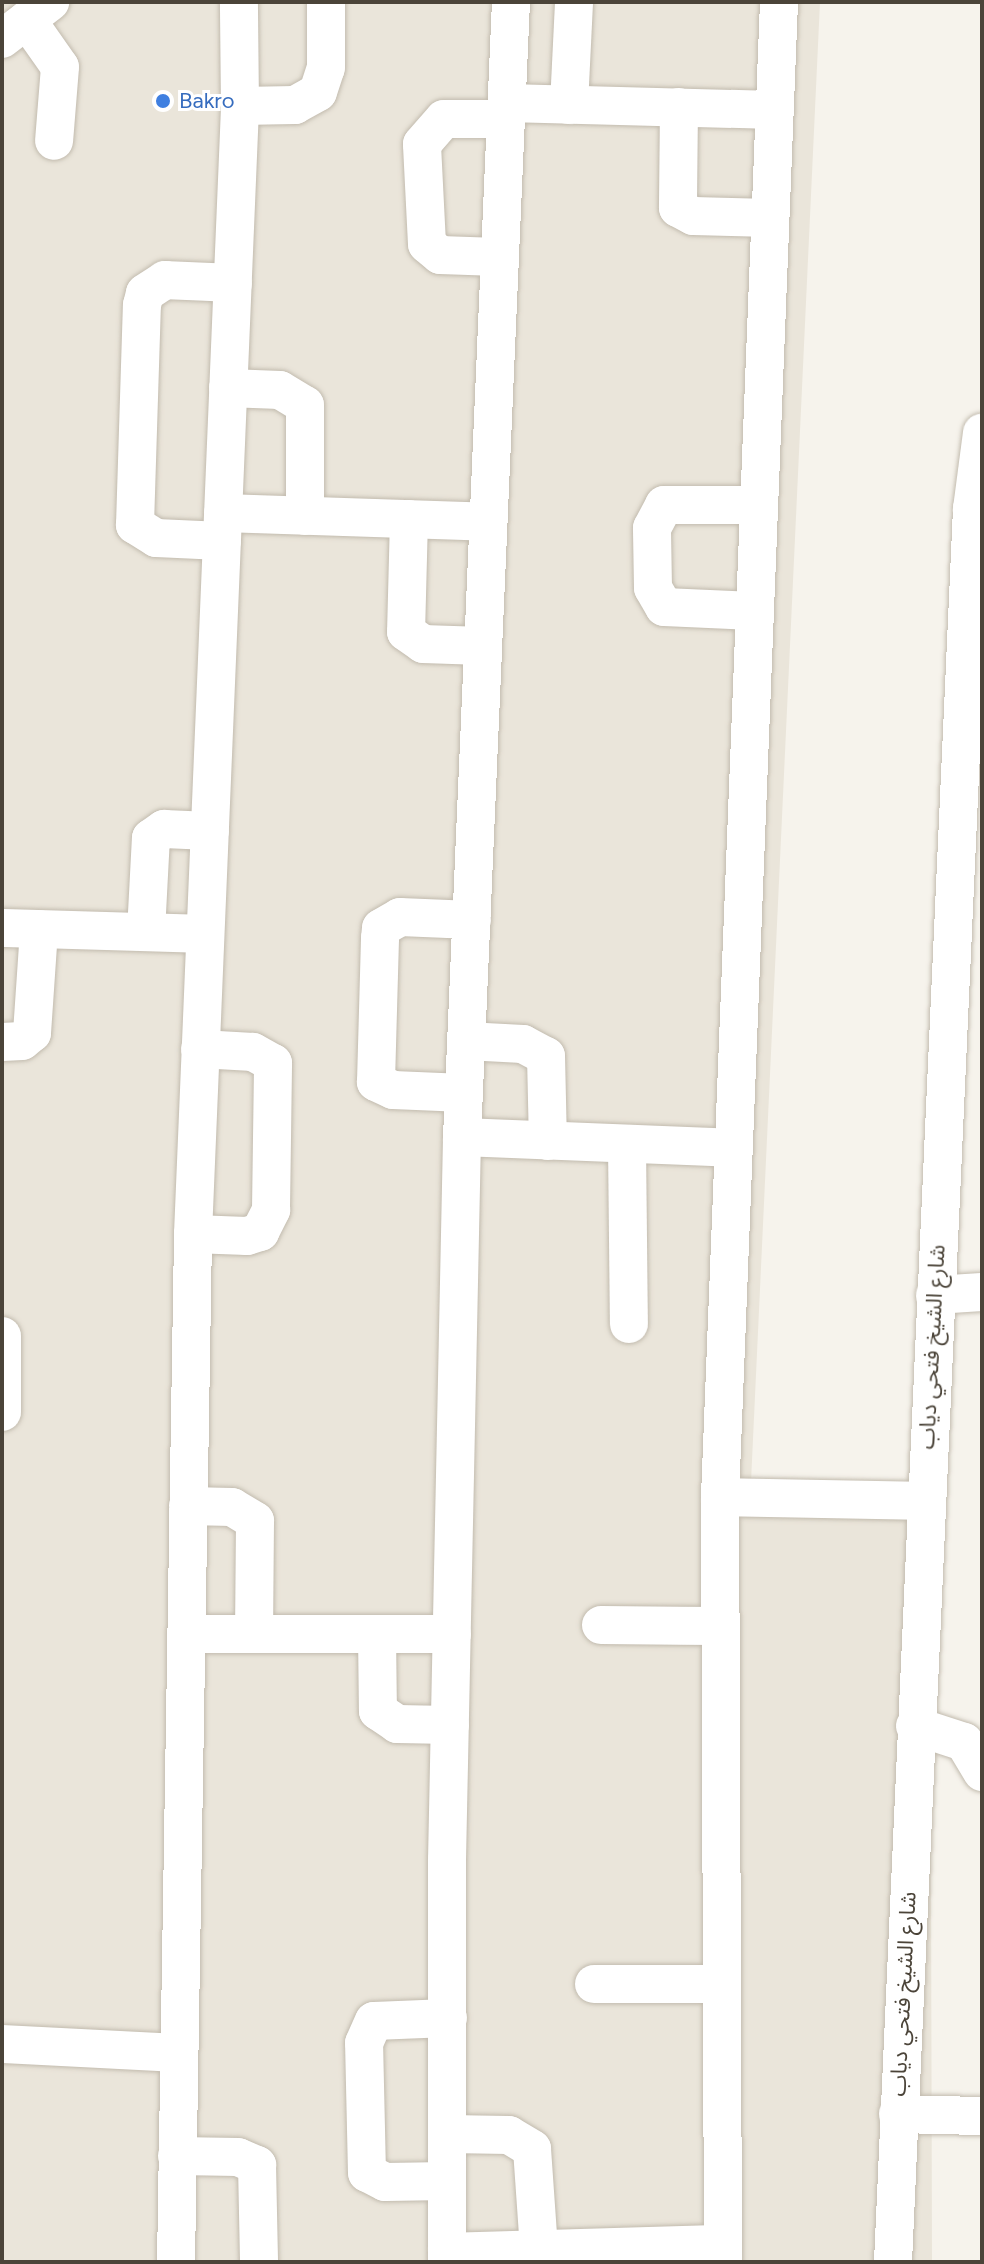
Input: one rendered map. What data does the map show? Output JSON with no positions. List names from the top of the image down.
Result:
{
  "streets": {
    "street": ["شارع الشيخ فتحي دياب"]
  },
  "places": ["Bakro"]
}
